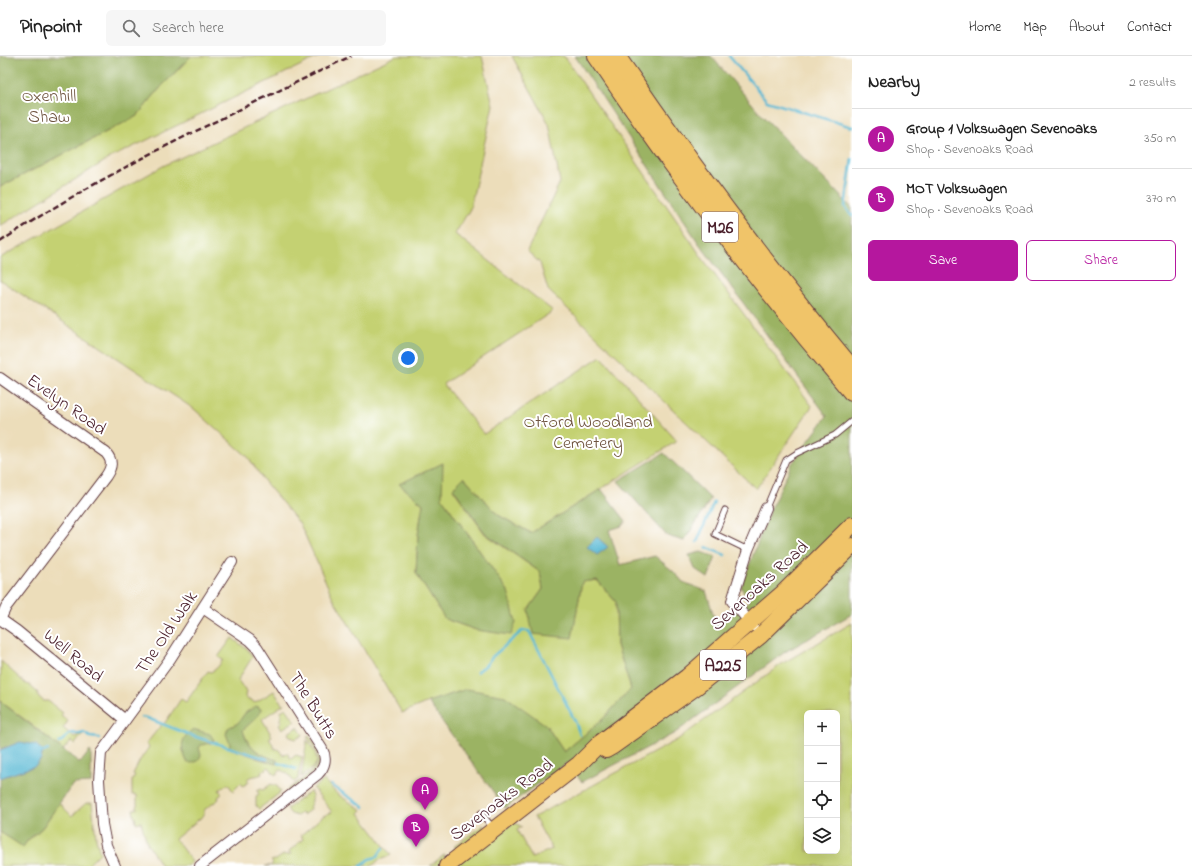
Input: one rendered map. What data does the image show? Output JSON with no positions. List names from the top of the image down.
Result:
{
  "streets": {
    "highway": ["M26"],
    "main road": ["Sevenoaks Road", "A225"],
    "street": [
      "Evelyn Road",
      "The Old Walk",
      "Well Road",
      "The Butts"
    ]
  },
  "crossings": [
    ["Evelyn Road", "Well Road"],
    ["The Old Walk", "Well Road"],
    ["The Old Walk", "The Butts"]
  ],
  "parks": ["Oxenhill Shaw", "Otford Woodland Cemetery"],
  "page": {
    "header": "Pinpoint",
    "search": "Search here",
    "nav": [
      "Home",
      "Map",
      "About",
      "Contact"
    ],
    "heading": ["Nearby", "2 results"],
    "list": [
      {
        "mark": "A",
        "name": "Group 1 Volkswagen Sevenoaks",
        "note": "Shop · Sevenoaks Road",
        "value": "350 m"
      },
      {
        "mark": "B",
        "name": "MOT Volkswagen",
        "note": "Shop · Sevenoaks Road",
        "value": "370 m"
      }
    ],
    "buttons": ["Save", "Share"],
    "map_buttons": ["+", "−"],
    "pins": ["A", "B"]
  }
}
